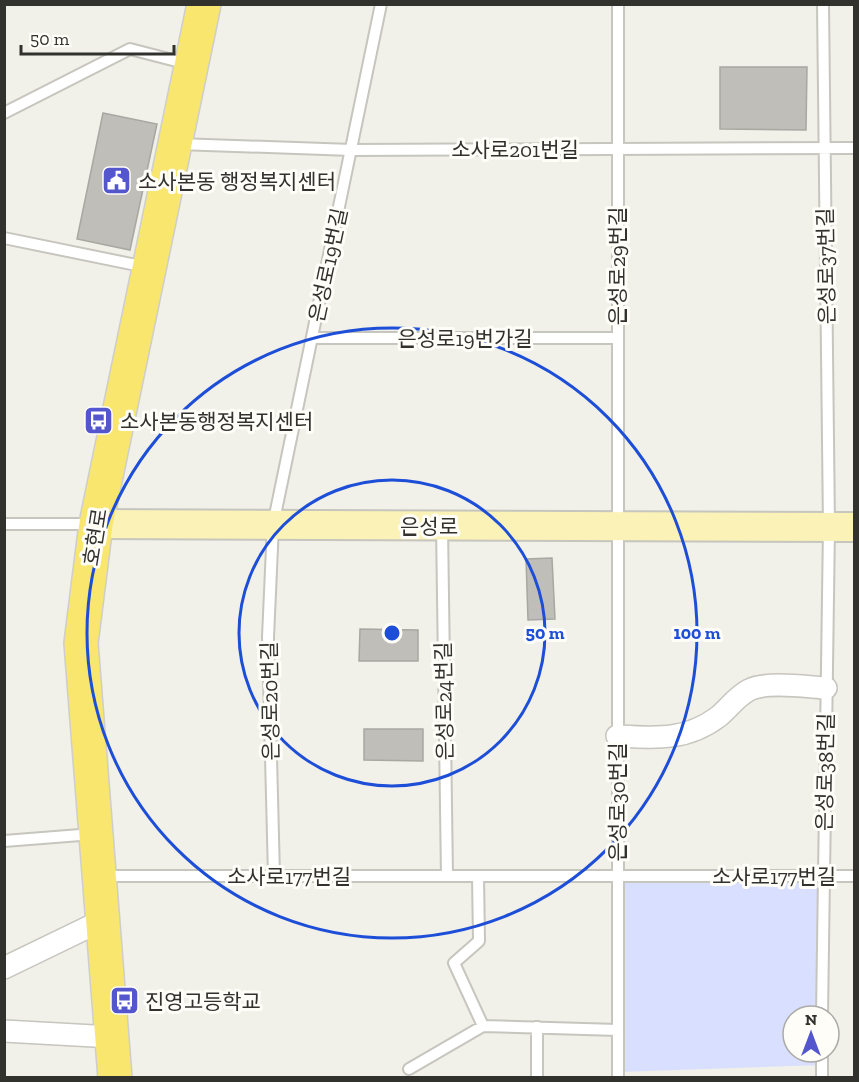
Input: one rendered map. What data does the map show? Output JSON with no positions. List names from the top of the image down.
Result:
{
  "streets": {
    "main road": ["호현로"],
    "street": ["은성로"],
    "lane": [
      "소사로201번길",
      "은성로19번길",
      "은성로29번길",
      "은성로37번길",
      "은성로19번가길",
      "은성로20번길",
      "은성로24번길",
      "은성로38번길",
      "은성로30번길",
      "소사로177번길"
    ]
  },
  "crossings": [
    ["소사로201번길", "은성로19번길"],
    ["소사로201번길", "은성로29번길"],
    ["소사로201번길", "은성로37번길"],
    ["소사로201번길", "호현로"],
    ["은성로19번길", "은성로19번가길"],
    ["은성로19번길", "은성로"],
    ["은성로19번길", "은성로20번길"],
    ["은성로29번길", "은성로19번가길"],
    ["은성로29번길", "은성로"],
    ["은성로29번길", "은성로30번길"],
    ["은성로37번길", "은성로"],
    ["은성로37번길", "은성로38번길"],
    ["은성로", "호현로"],
    ["은성로", "은성로20번길"],
    ["은성로", "은성로24번길"],
    ["은성로", "은성로38번길"],
    ["은성로", "은성로30번길"],
    ["호현로", "소사로177번길"],
    ["은성로20번길", "소사로177번길"],
    ["은성로24번길", "소사로177번길"],
    ["은성로38번길", "소사로177번길"],
    ["은성로30번길", "소사로177번길"]
  ],
  "places": {
    "public building": ["소사본동 행정복지센터"],
    "bus stop": ["소사본동행정복지센터", "진영고등학교"]
  },
  "scale_bar": "50 m",
  "north": "top",
  "rings": ["50 m", "100 m"]
}
